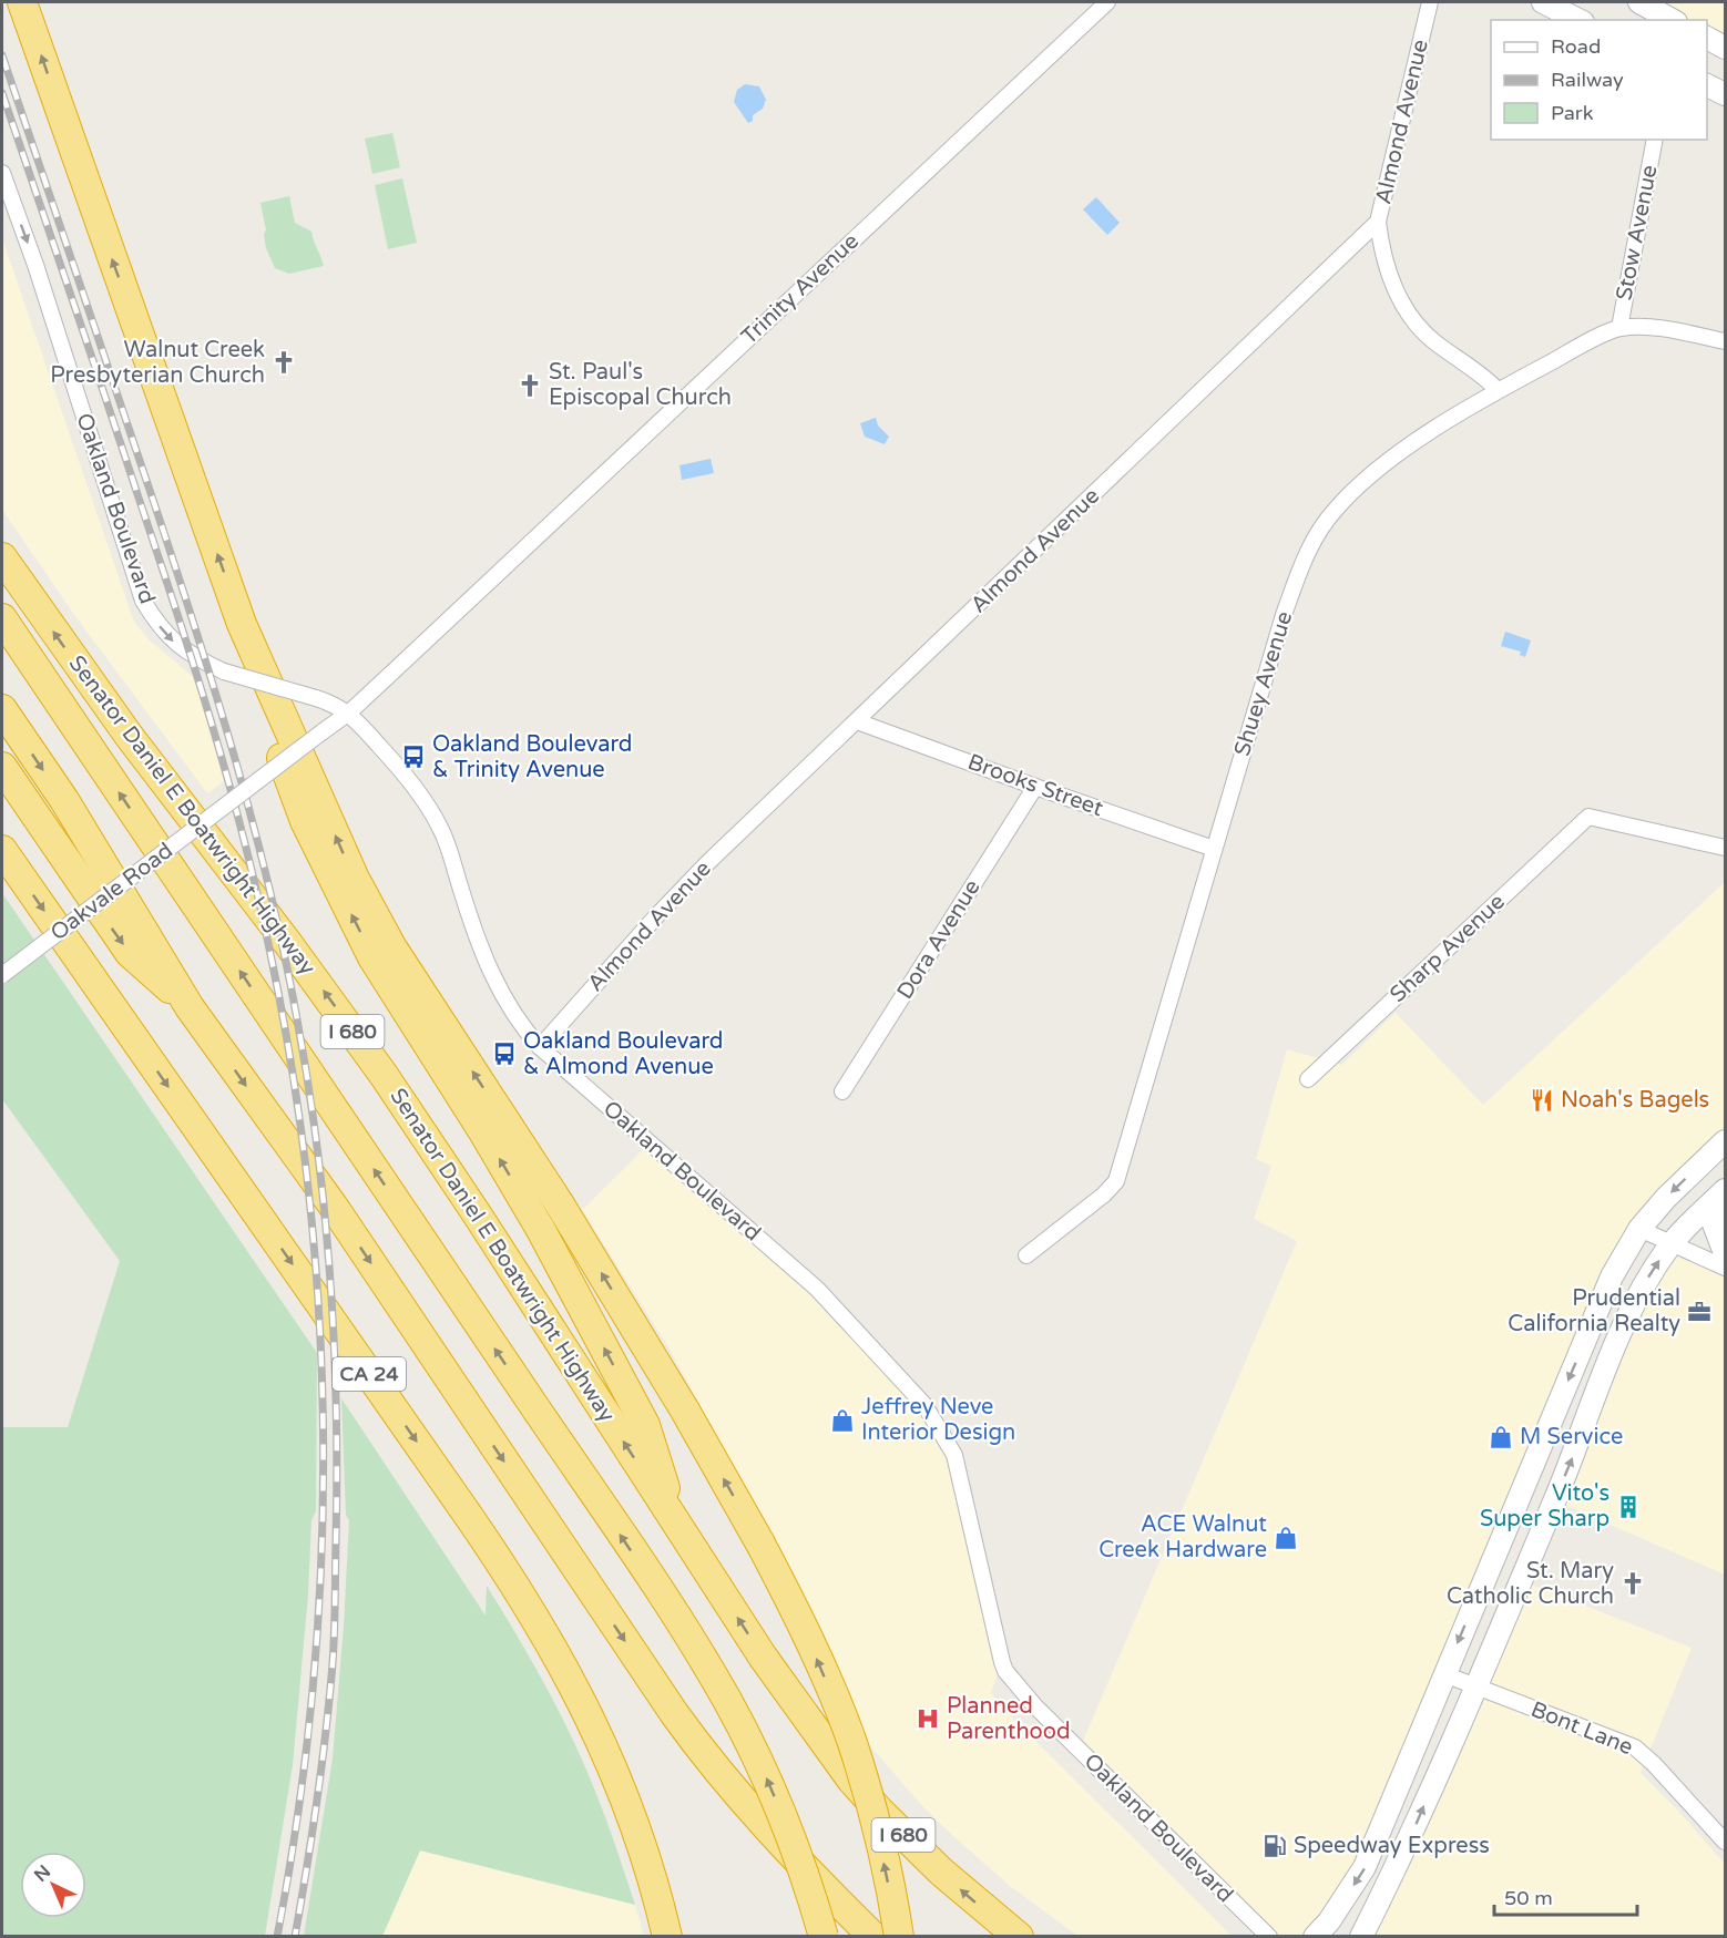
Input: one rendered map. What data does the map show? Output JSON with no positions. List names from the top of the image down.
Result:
{
  "streets": {
    "highway": ["Senator Daniel E Boatwright Highway", "I 680", "CA 24"],
    "street": [
      "Almond Avenue",
      "Stow Avenue",
      "Trinity Avenue",
      "Oakland Boulevard",
      "Shuey Avenue",
      "Brooks Street",
      "Oakvale Road",
      "Dora Avenue",
      "Sharp Avenue",
      "Bont Lane"
    ]
  },
  "crossings": [
    ["Almond Avenue", "Oakland Boulevard"],
    ["Almond Avenue", "Brooks Street"],
    ["Stow Avenue", "Shuey Avenue"],
    ["Trinity Avenue", "Oakland Boulevard"],
    ["Trinity Avenue", "Oakvale Road"],
    ["Oakland Boulevard", "Oakvale Road"],
    ["Shuey Avenue", "Brooks Street"],
    ["Brooks Street", "Dora Avenue"]
  ],
  "places": {
    "church": ["Walnut Creek Presbyterian Church", "St. Paul's Episcopal Church", "St. Mary Catholic Church"],
    "bus stop": ["Oakland Boulevard & Trinity Avenue", "Oakland Boulevard & Almond Avenue"],
    "restaurant": ["Noah's Bagels"],
    "office": ["Prudential California Realty"],
    "shop": ["Jeffrey Neve Interior Design", "M Service", "ACE Walnut Creek Hardware"],
    "building": ["Vito's Super Sharp"],
    "hospital": ["Planned Parenthood"],
    "fuel station": ["Speedway Express"]
  },
  "legend": ["Road", "Railway", "Park"],
  "scale_bar": "50 m",
  "north": "top left"
}
